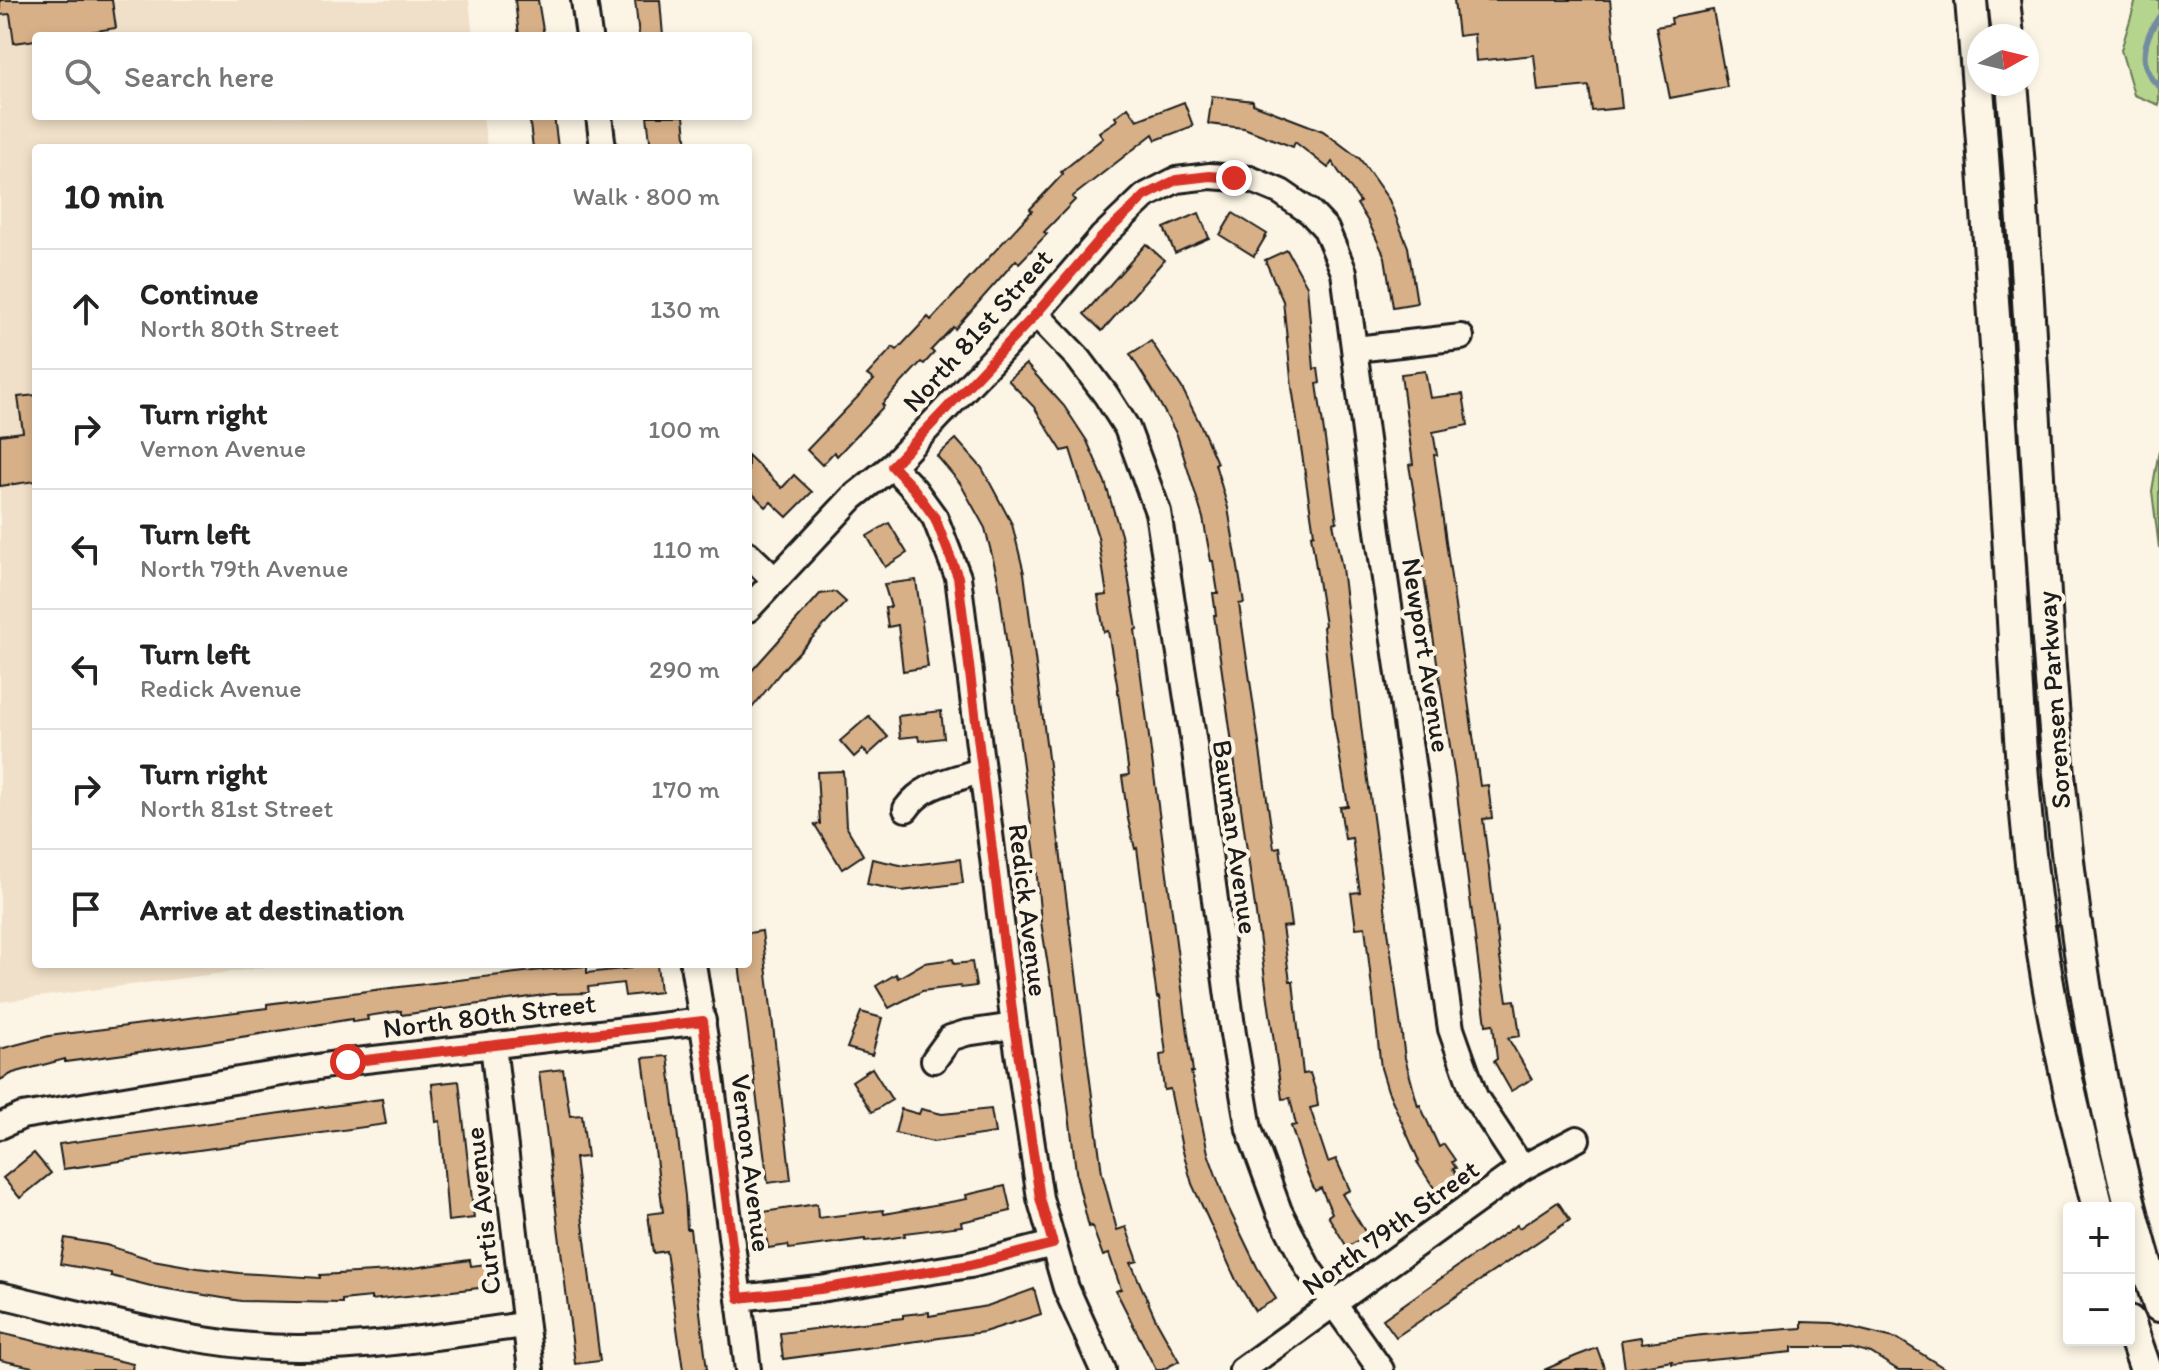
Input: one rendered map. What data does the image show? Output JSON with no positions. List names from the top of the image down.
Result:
{
  "streets": {
    "main road": ["Sorensen Parkway"],
    "street": [
      "North 81st Street",
      "Newport Avenue",
      "Bauman Avenue",
      "Redick Avenue",
      "North 80th Street",
      "Vernon Avenue",
      "Curtis Avenue",
      "North 79th Street"
    ]
  },
  "crossings": [
    ["North 81st Street", "Newport Avenue"],
    ["North 81st Street", "Bauman Avenue"],
    ["North 81st Street", "Redick Avenue"],
    ["Newport Avenue", "North 79th Street"],
    ["Bauman Avenue", "North 79th Street"],
    ["North 80th Street", "Vernon Avenue"],
    ["North 80th Street", "Curtis Avenue"]
  ],
  "north": "right",
  "page": {
    "search": "Search here",
    "heading": ["10 min", "Walk · 800 m"],
    "list": [
      ["Continue", "North 80th Street", "130 m"],
      ["Turn right", "Vernon Avenue", "100 m"],
      ["Turn left", "North 79th Avenue", "110 m"],
      ["Turn left", "Redick Avenue", "290 m"],
      ["Turn right", "North 81st Street", "170 m"],
      "Arrive at destination"
    ],
    "map_buttons": ["+", "−"]
  }
}
